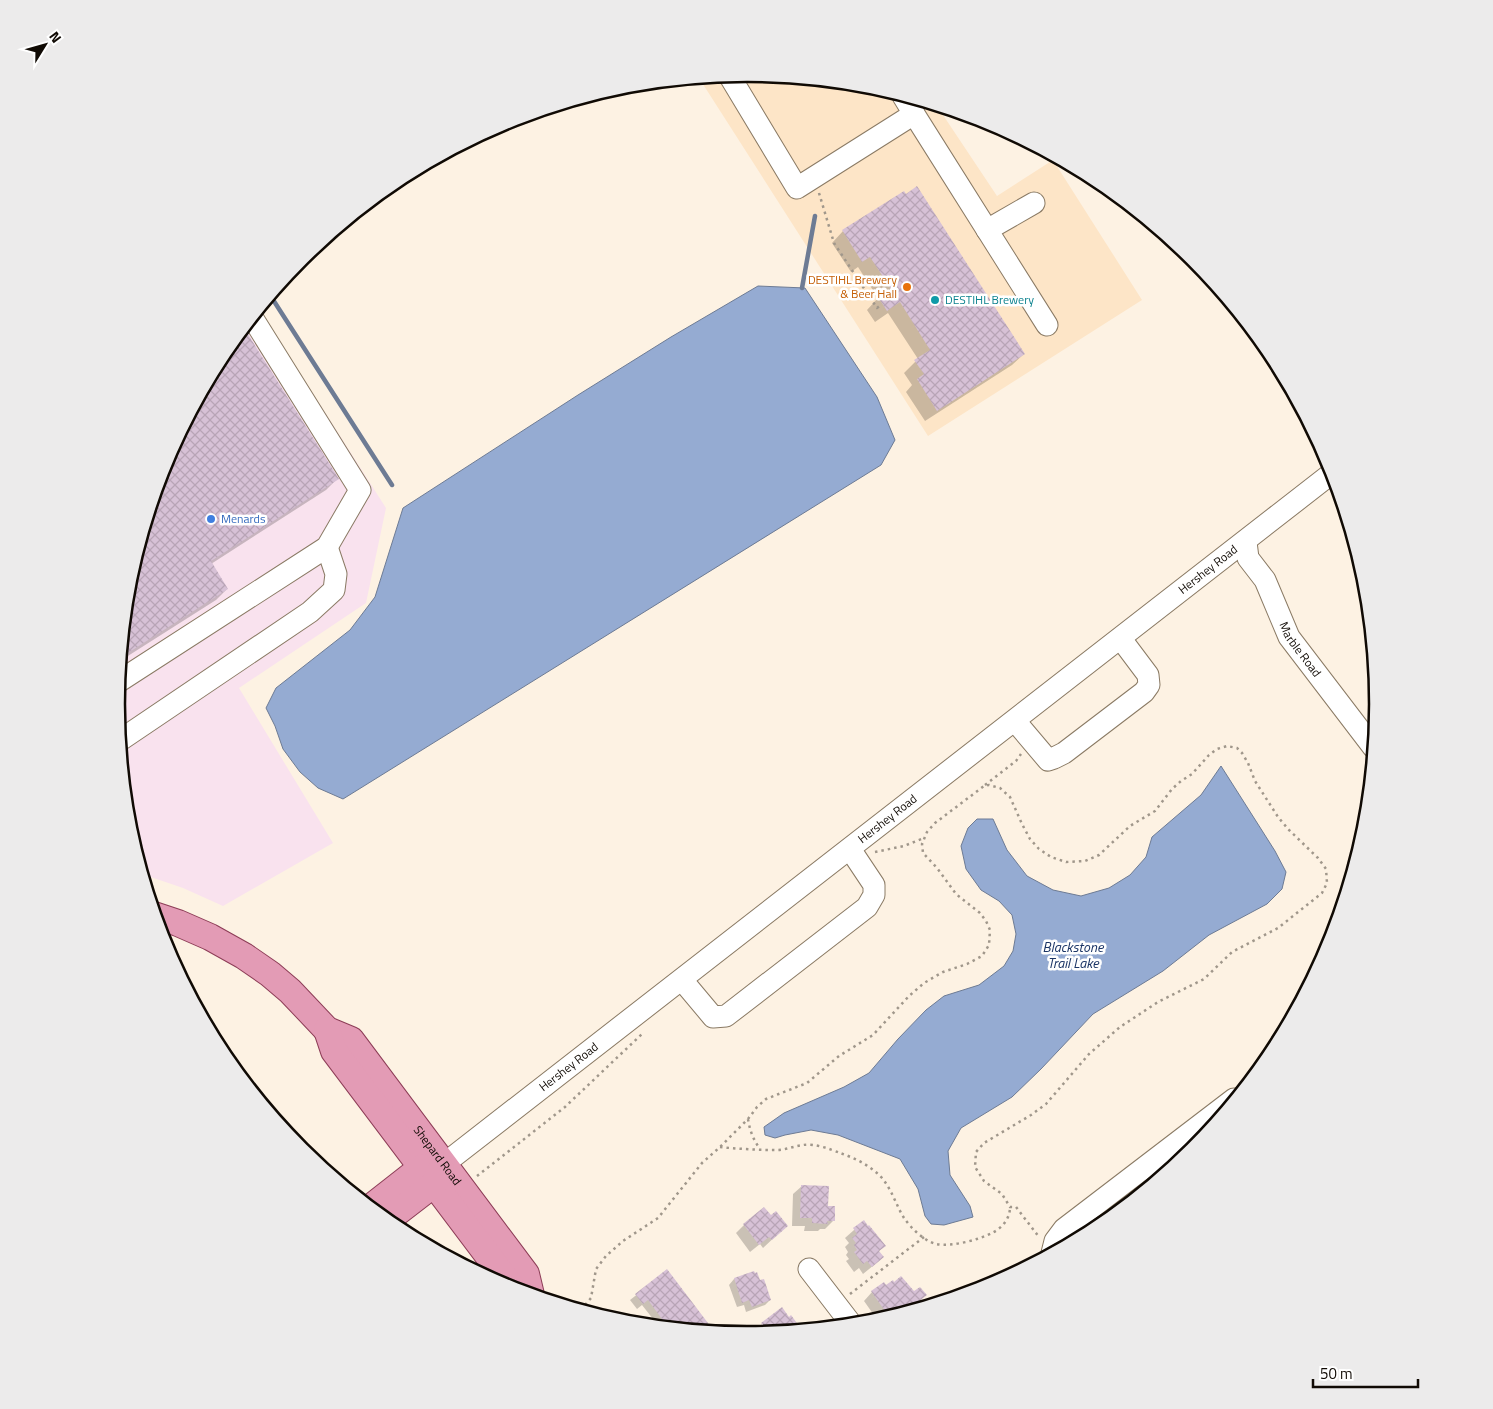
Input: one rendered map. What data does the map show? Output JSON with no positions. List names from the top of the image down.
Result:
{
  "streets": {
    "main road": ["Hershey Road", "Shepard Road"],
    "street": ["Marble Road"]
  },
  "crossings": [
    ["Hershey Road", "Marble Road"],
    ["Hershey Road", "Shepard Road"]
  ],
  "water": ["Blackstone Trail Lake"],
  "places": ["DESTIHL Brewery & Beer Hall", "DESTIHL Brewery", "Menards"],
  "scale_bar": "50 m",
  "north": "top right"
}
